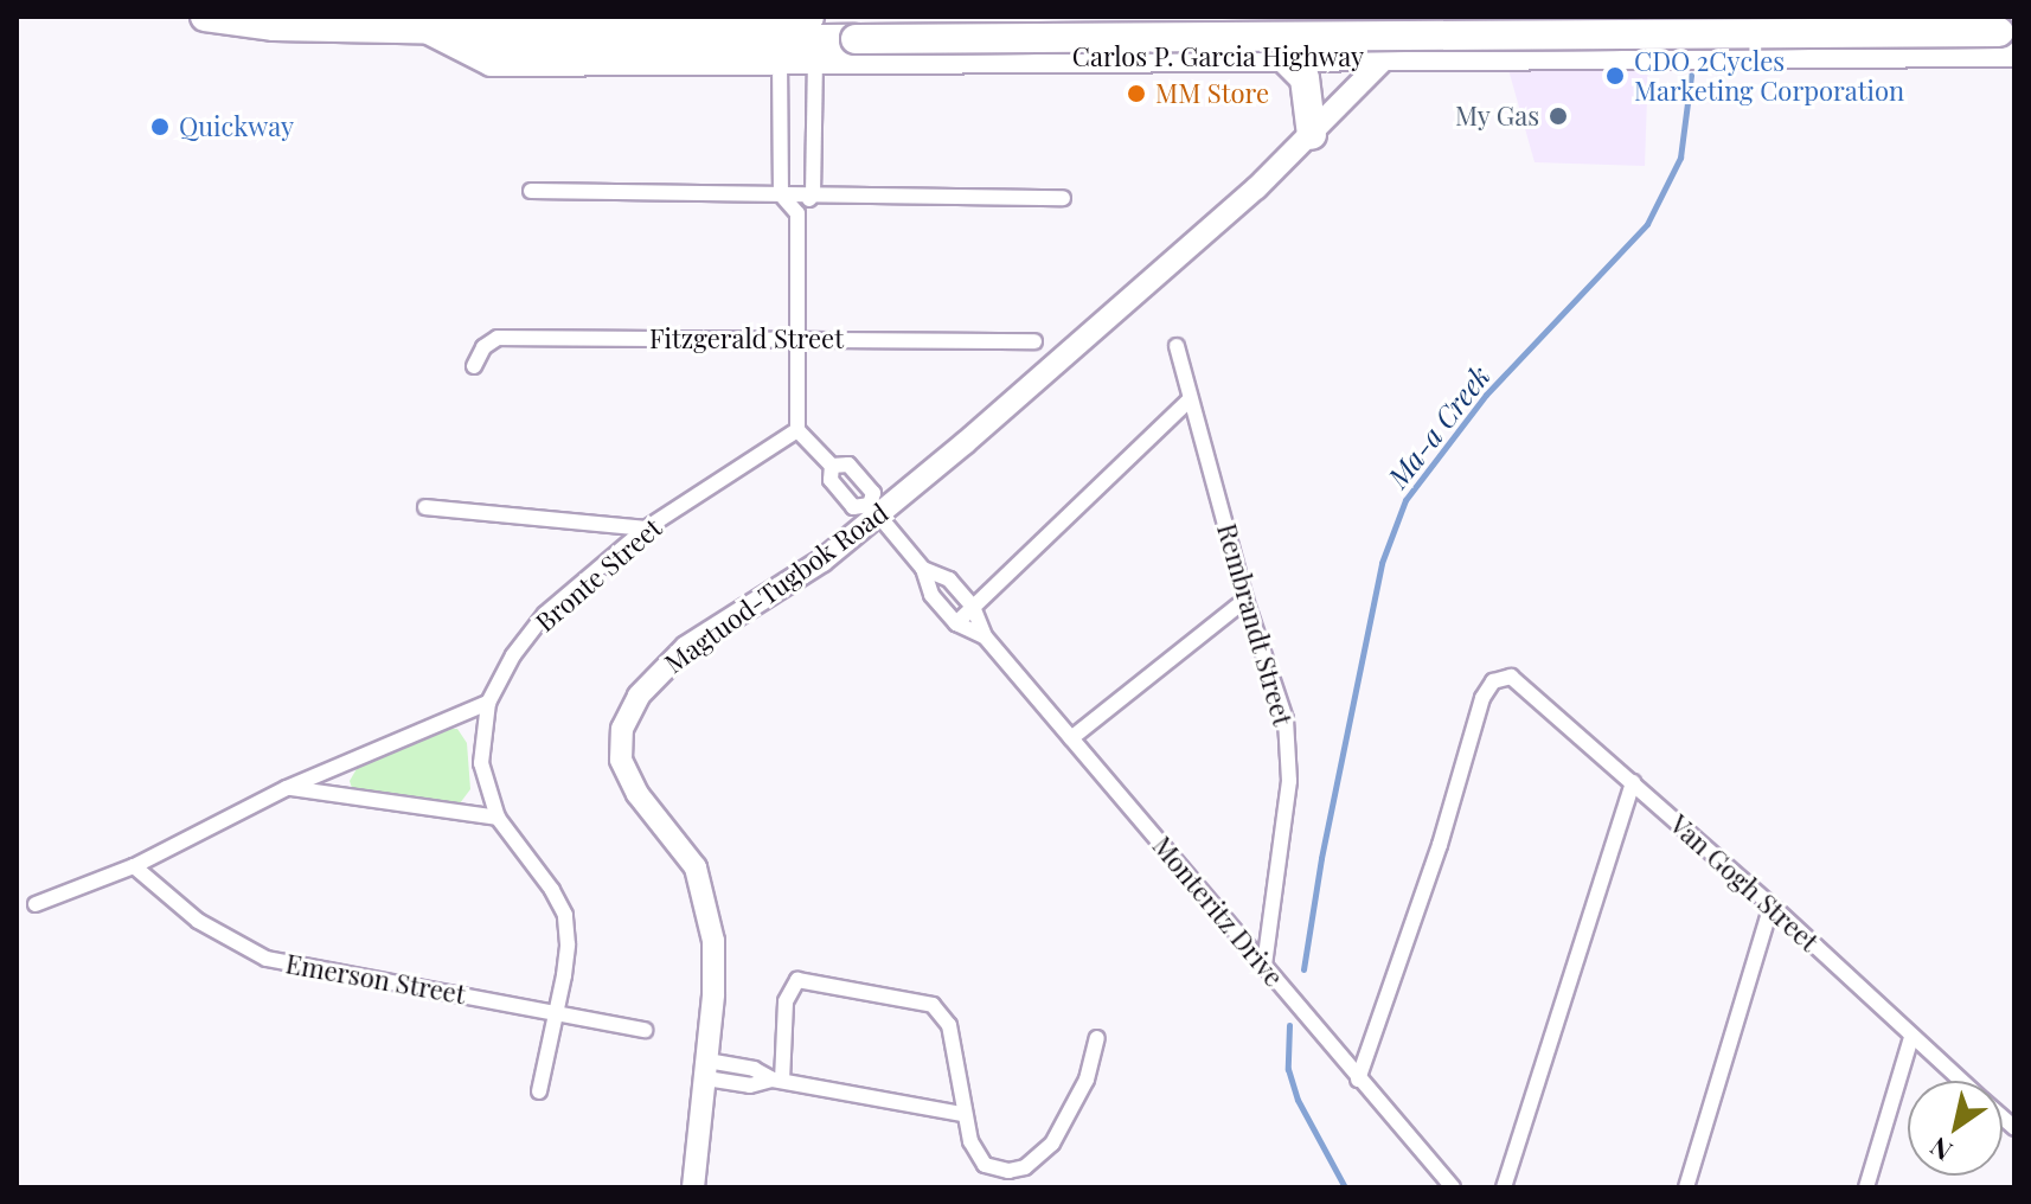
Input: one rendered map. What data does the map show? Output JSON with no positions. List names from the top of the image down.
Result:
{
  "streets": {
    "highway": ["Carlos P. Garcia Highway"],
    "main road": ["Magtuod-Tugbok Road"],
    "street": [
      "Fitzgerald Street",
      "Bronte Street",
      "Rembrandt Street",
      "Van Gogh Street",
      "Monteritz Drive",
      "Emerson Street"
    ]
  },
  "crossings": [
    ["Carlos P. Garcia Highway", "Magtuod-Tugbok Road"],
    ["Bronte Street", "Monteritz Drive"],
    ["Bronte Street", "Emerson Street"],
    ["Magtuod-Tugbok Road", "Monteritz Drive"],
    ["Rembrandt Street", "Monteritz Drive"],
    ["Van Gogh Street", "Monteritz Drive"]
  ],
  "water": ["Ma-a Creek"],
  "places": [
    "CDO 2Cycles Marketing Corporation",
    "MM Store",
    "My Gas",
    "Quickway"
  ],
  "north": "bottom left"
}
